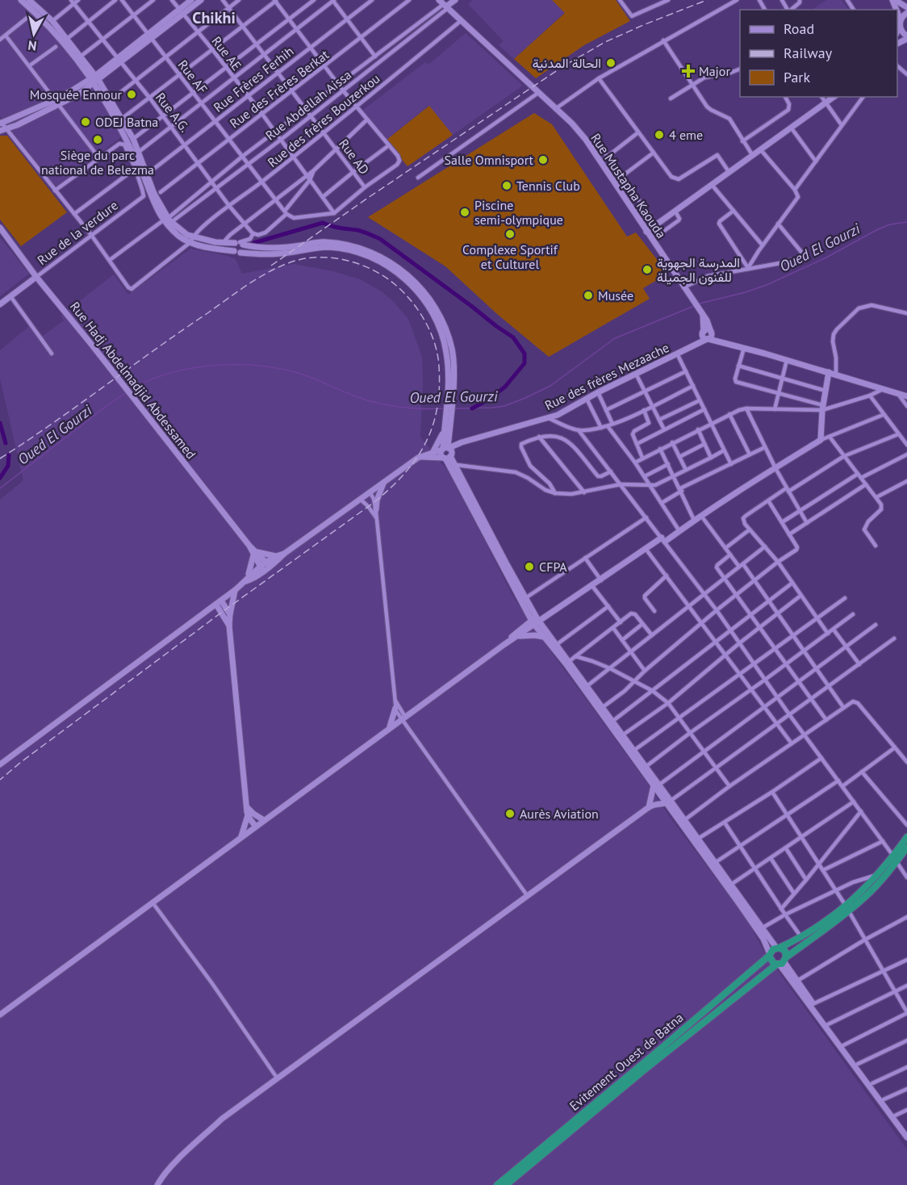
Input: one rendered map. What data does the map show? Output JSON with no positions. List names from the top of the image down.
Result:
{
  "streets": {
    "highway": ["Evitement Ouest de Batna"],
    "main road": [
      "Rue Mustapha Kaouda",
      "Rue de la verdure",
      "Rue des frères Mezaache",
      "Rue Hadj Abdelmadjid Abdessamed"
    ],
    "street": [
      "Rue AE",
      "Rue AF",
      "Rue Frères Ferhih",
      "Rue des Frères Berkat",
      "Rue Abdellah Aissa",
      "Rue A.G.",
      "Rue des frères Bouzerkou",
      "Rue AD"
    ]
  },
  "crossings": [
    ["Rue AE", "Rue Frères Ferhih"],
    ["Rue AE", "Rue des Frères Berkat"],
    ["Rue AE", "Rue Abdellah Aissa"],
    ["Rue AE", "Rue des frères Bouzerkou"],
    ["Rue AF", "Rue Frères Ferhih"],
    ["Rue AF", "Rue des Frères Berkat"],
    ["Rue AF", "Rue Abdellah Aissa"],
    ["Rue AF", "Rue des frères Bouzerkou"],
    ["Rue Frères Ferhih", "Rue A.G."],
    ["Rue Frères Ferhih", "Rue AD"],
    ["Rue des Frères Berkat", "Rue A.G."],
    ["Rue des Frères Berkat", "Rue AD"],
    ["Rue Abdellah Aissa", "Rue A.G."],
    ["Rue Abdellah Aissa", "Rue AD"],
    ["Rue Abdellah Aissa", "Rue Mustapha Kaouda"],
    ["Rue A.G.", "Rue des frères Bouzerkou"],
    ["Rue des frères Bouzerkou", "Rue AD"],
    ["Rue des frères Bouzerkou", "Rue Mustapha Kaouda"],
    ["Rue Mustapha Kaouda", "Rue des frères Mezaache"],
    ["Rue de la verdure", "Rue Hadj Abdelmadjid Abdessamed"]
  ],
  "districts": ["Chikhi"],
  "water": ["Oued El Gourzi"],
  "places": {
    "other": [
      "الحالة المدنية",
      "Mosquée Ennour",
      "ODEJ Batna",
      "4 eme",
      "Siège du parc national de Belezma",
      "Salle Omnisport",
      "Tennis Club",
      "Piscine semi-olympique",
      "Complexe Sportif et Culturel",
      "المدرسة الجهوية للفنون الجميلة",
      "Musée",
      "CFPA",
      "Aurès Aviation"
    ],
    "health": ["Major"]
  },
  "legend": ["Road", "Railway", "Park"],
  "north": "bottom"
}
